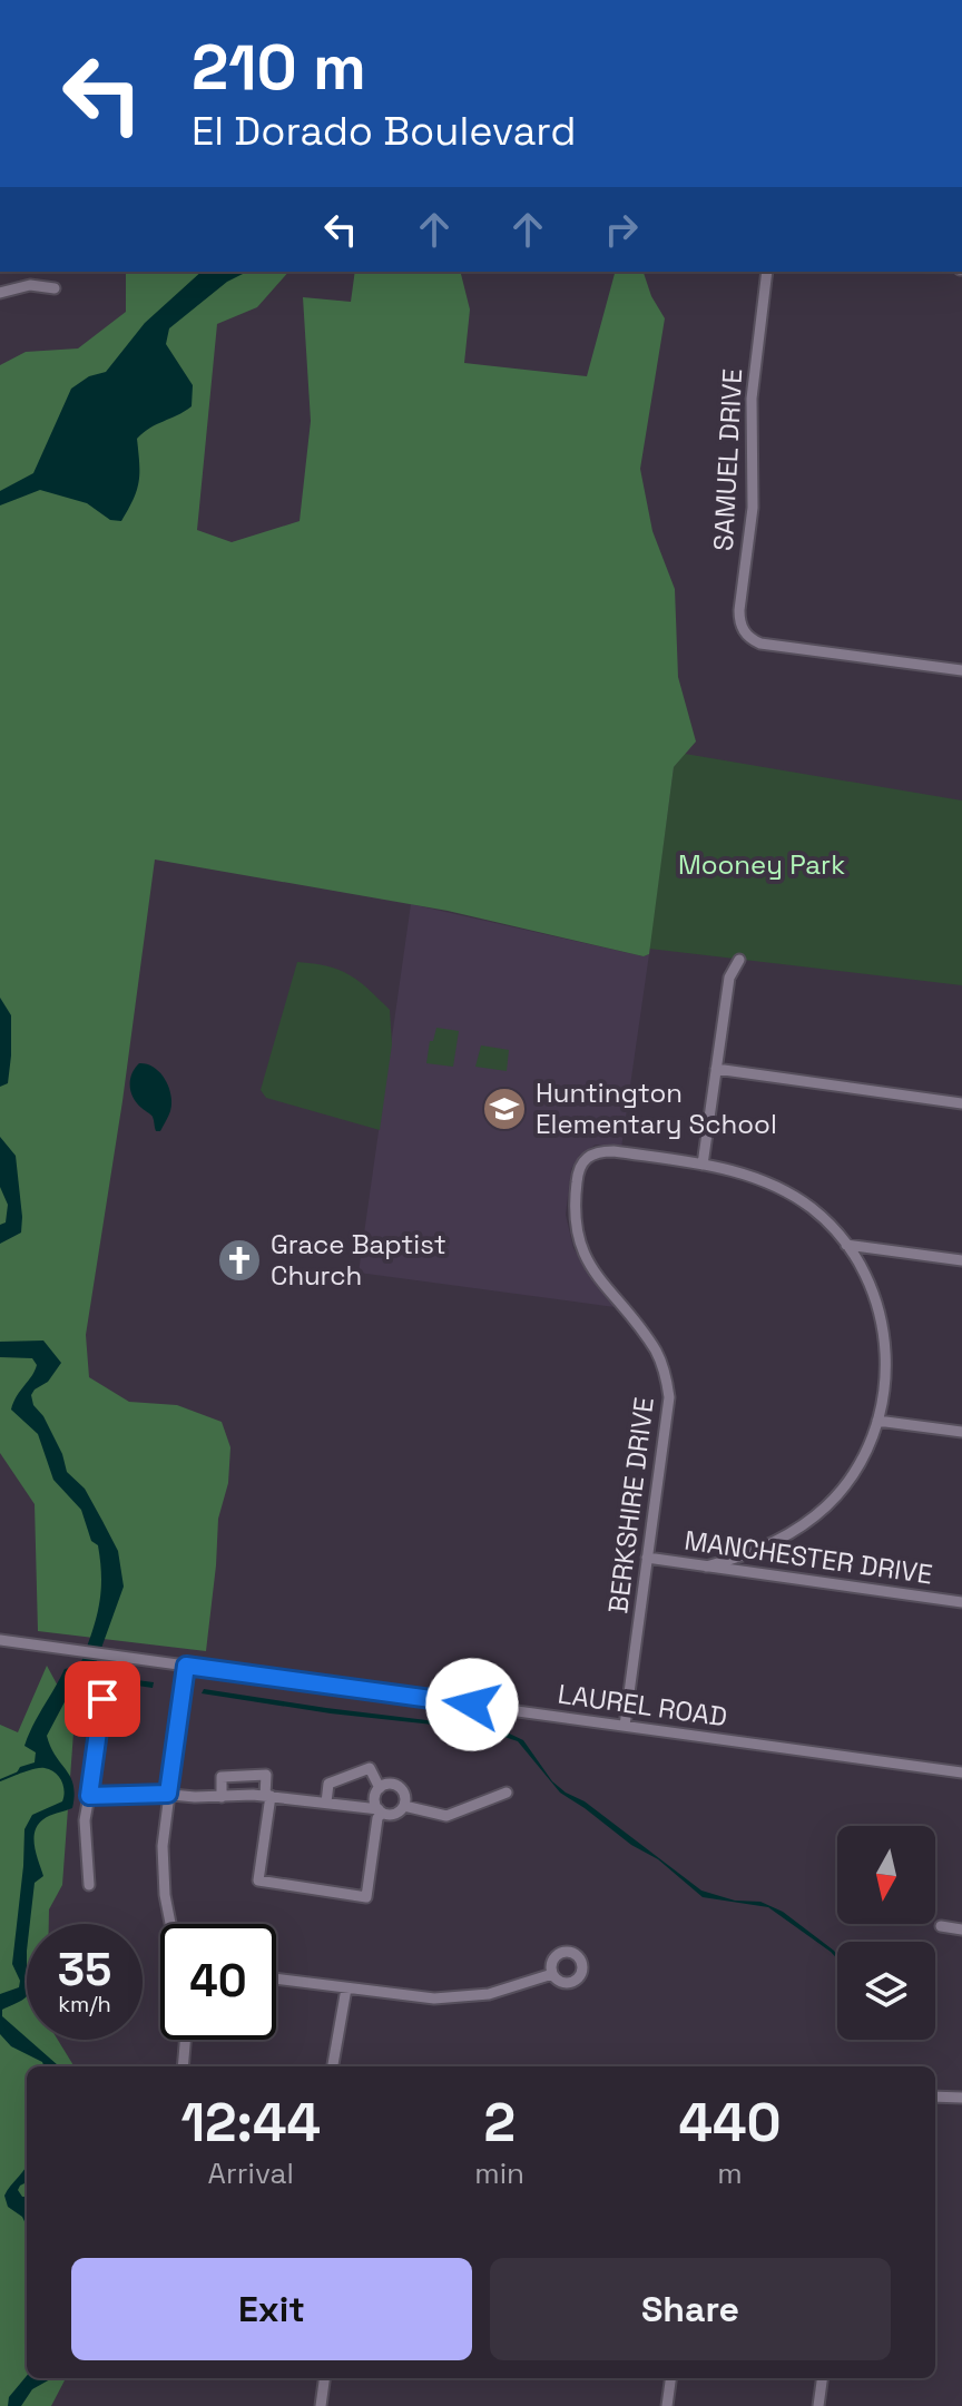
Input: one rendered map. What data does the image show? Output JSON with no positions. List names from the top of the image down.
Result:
{
  "streets": {
    "street": [
      "SAMUEL DRIVE",
      "BERKSHIRE DRIVE",
      "MANCHESTER DRIVE",
      "LAUREL ROAD"
    ]
  },
  "crossings": [
    ["BERKSHIRE DRIVE", "MANCHESTER DRIVE"],
    ["BERKSHIRE DRIVE", "LAUREL ROAD"]
  ],
  "parks": ["Mooney Park"],
  "places": {
    "school or university": ["Huntington Elementary School"],
    "church": ["Grace Baptist Church"]
  },
  "north": "bottom",
  "page": {
    "turn": ["210 m", "El Dorado Boulevard"],
    "speed": "35 km/h",
    "limit": "40",
    "eta": [
      "12:44",
      "Arrival",
      "2",
      "min",
      "440",
      "m"
    ],
    "buttons": ["Exit", "Share"]
  }
}
